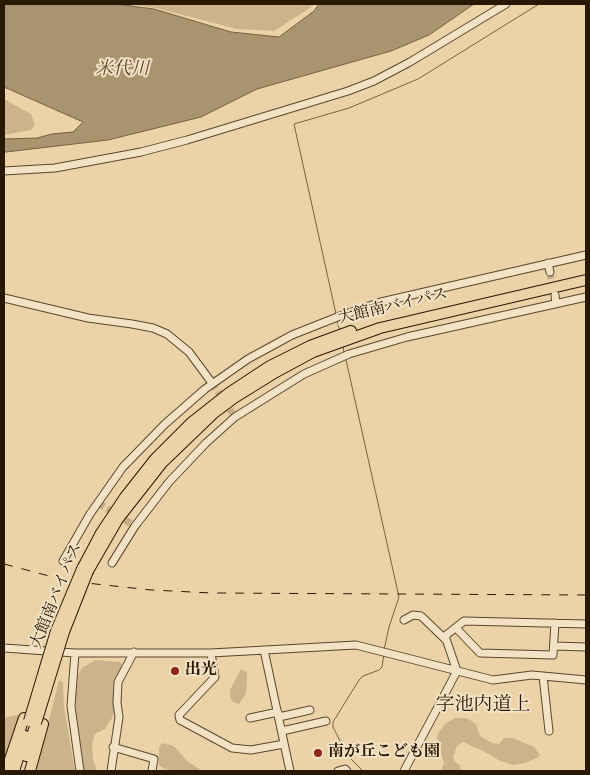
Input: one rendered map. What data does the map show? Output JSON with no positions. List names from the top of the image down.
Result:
{
  "streets": {
    "highway": ["大館南バイパス"]
  },
  "districts": ["字池内道上"],
  "water": ["米代川"],
  "places": ["出光", "南が丘こども園"]
}
